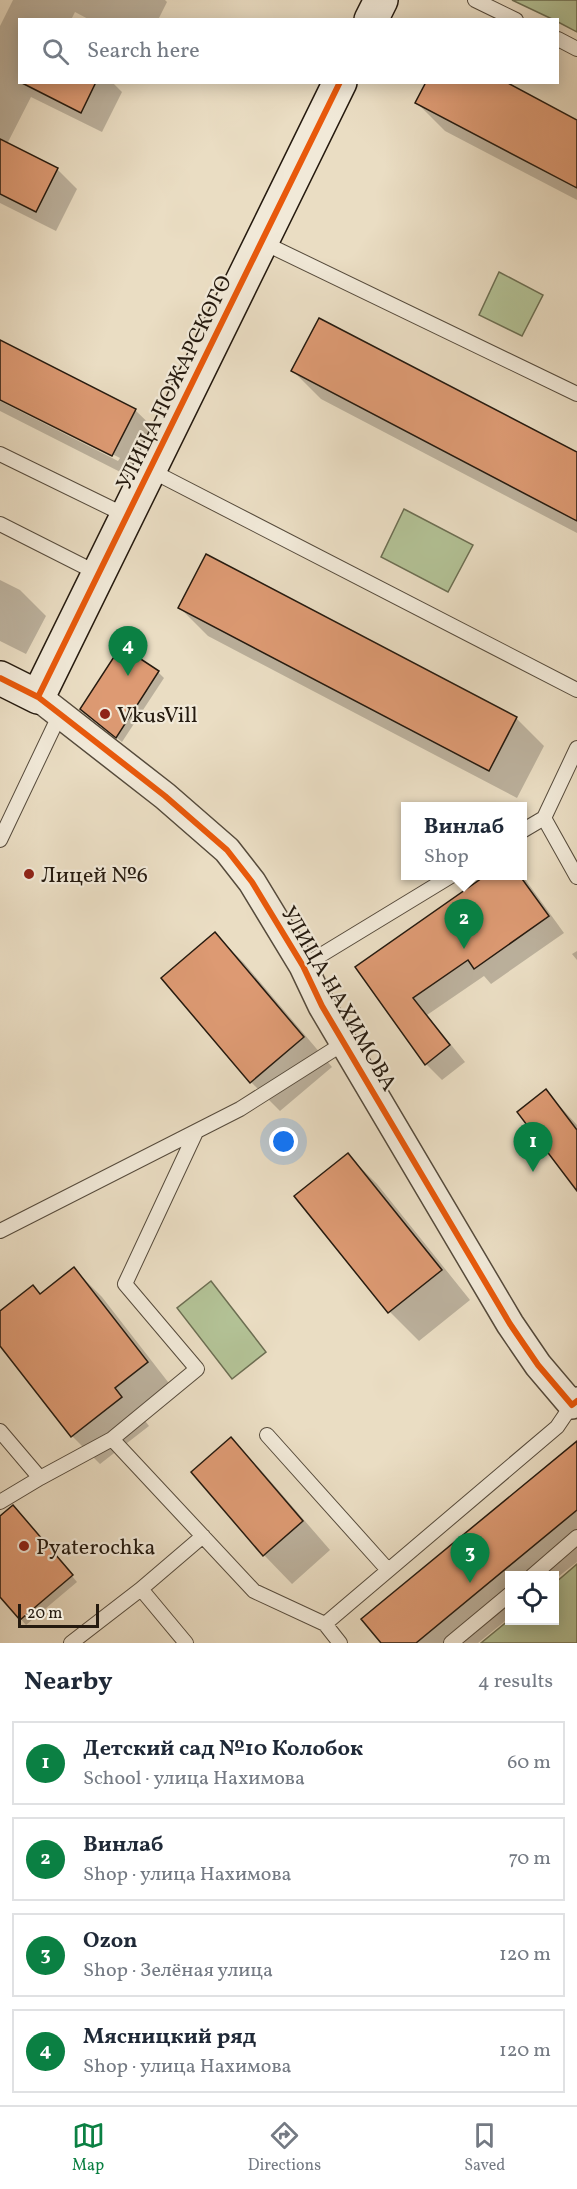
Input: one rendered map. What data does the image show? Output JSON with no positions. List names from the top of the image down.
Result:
{
  "streets": {
    "street": ["УЛИЦА ПОЖАРСКОГО", "УЛИЦА НАХИМОВА"]
  },
  "crossings": [
    ["УЛИЦА ПОЖАРСКОГО", "УЛИЦА НАХИМОВА"]
  ],
  "places": ["VkusVill", "Лицей №6", "Pyaterochka"],
  "scale_bar": "20 m",
  "page": {
    "search": "Search here",
    "pins": [
      "4",
      "2",
      "1",
      "3"
    ],
    "popup": ["Винлаб", "Shop"],
    "scale": "20 m",
    "heading": ["Nearby", "4 results"],
    "list": [
      {
        "mark": "1",
        "name": "Детский сад №10 Колобок",
        "note": "School · улица Нахимова",
        "value": "60 m"
      },
      {
        "mark": "2",
        "name": "Винлаб",
        "note": "Shop · улица Нахимова",
        "value": "70 m"
      },
      {
        "mark": "3",
        "name": "Ozon",
        "note": "Shop · Зелёная улица",
        "value": "120 m"
      },
      {
        "mark": "4",
        "name": "Мясницкий ряд",
        "note": "Shop · улица Нахимова",
        "value": "120 m"
      }
    ],
    "nav": ["Map", "Directions", "Saved"]
  }
}
